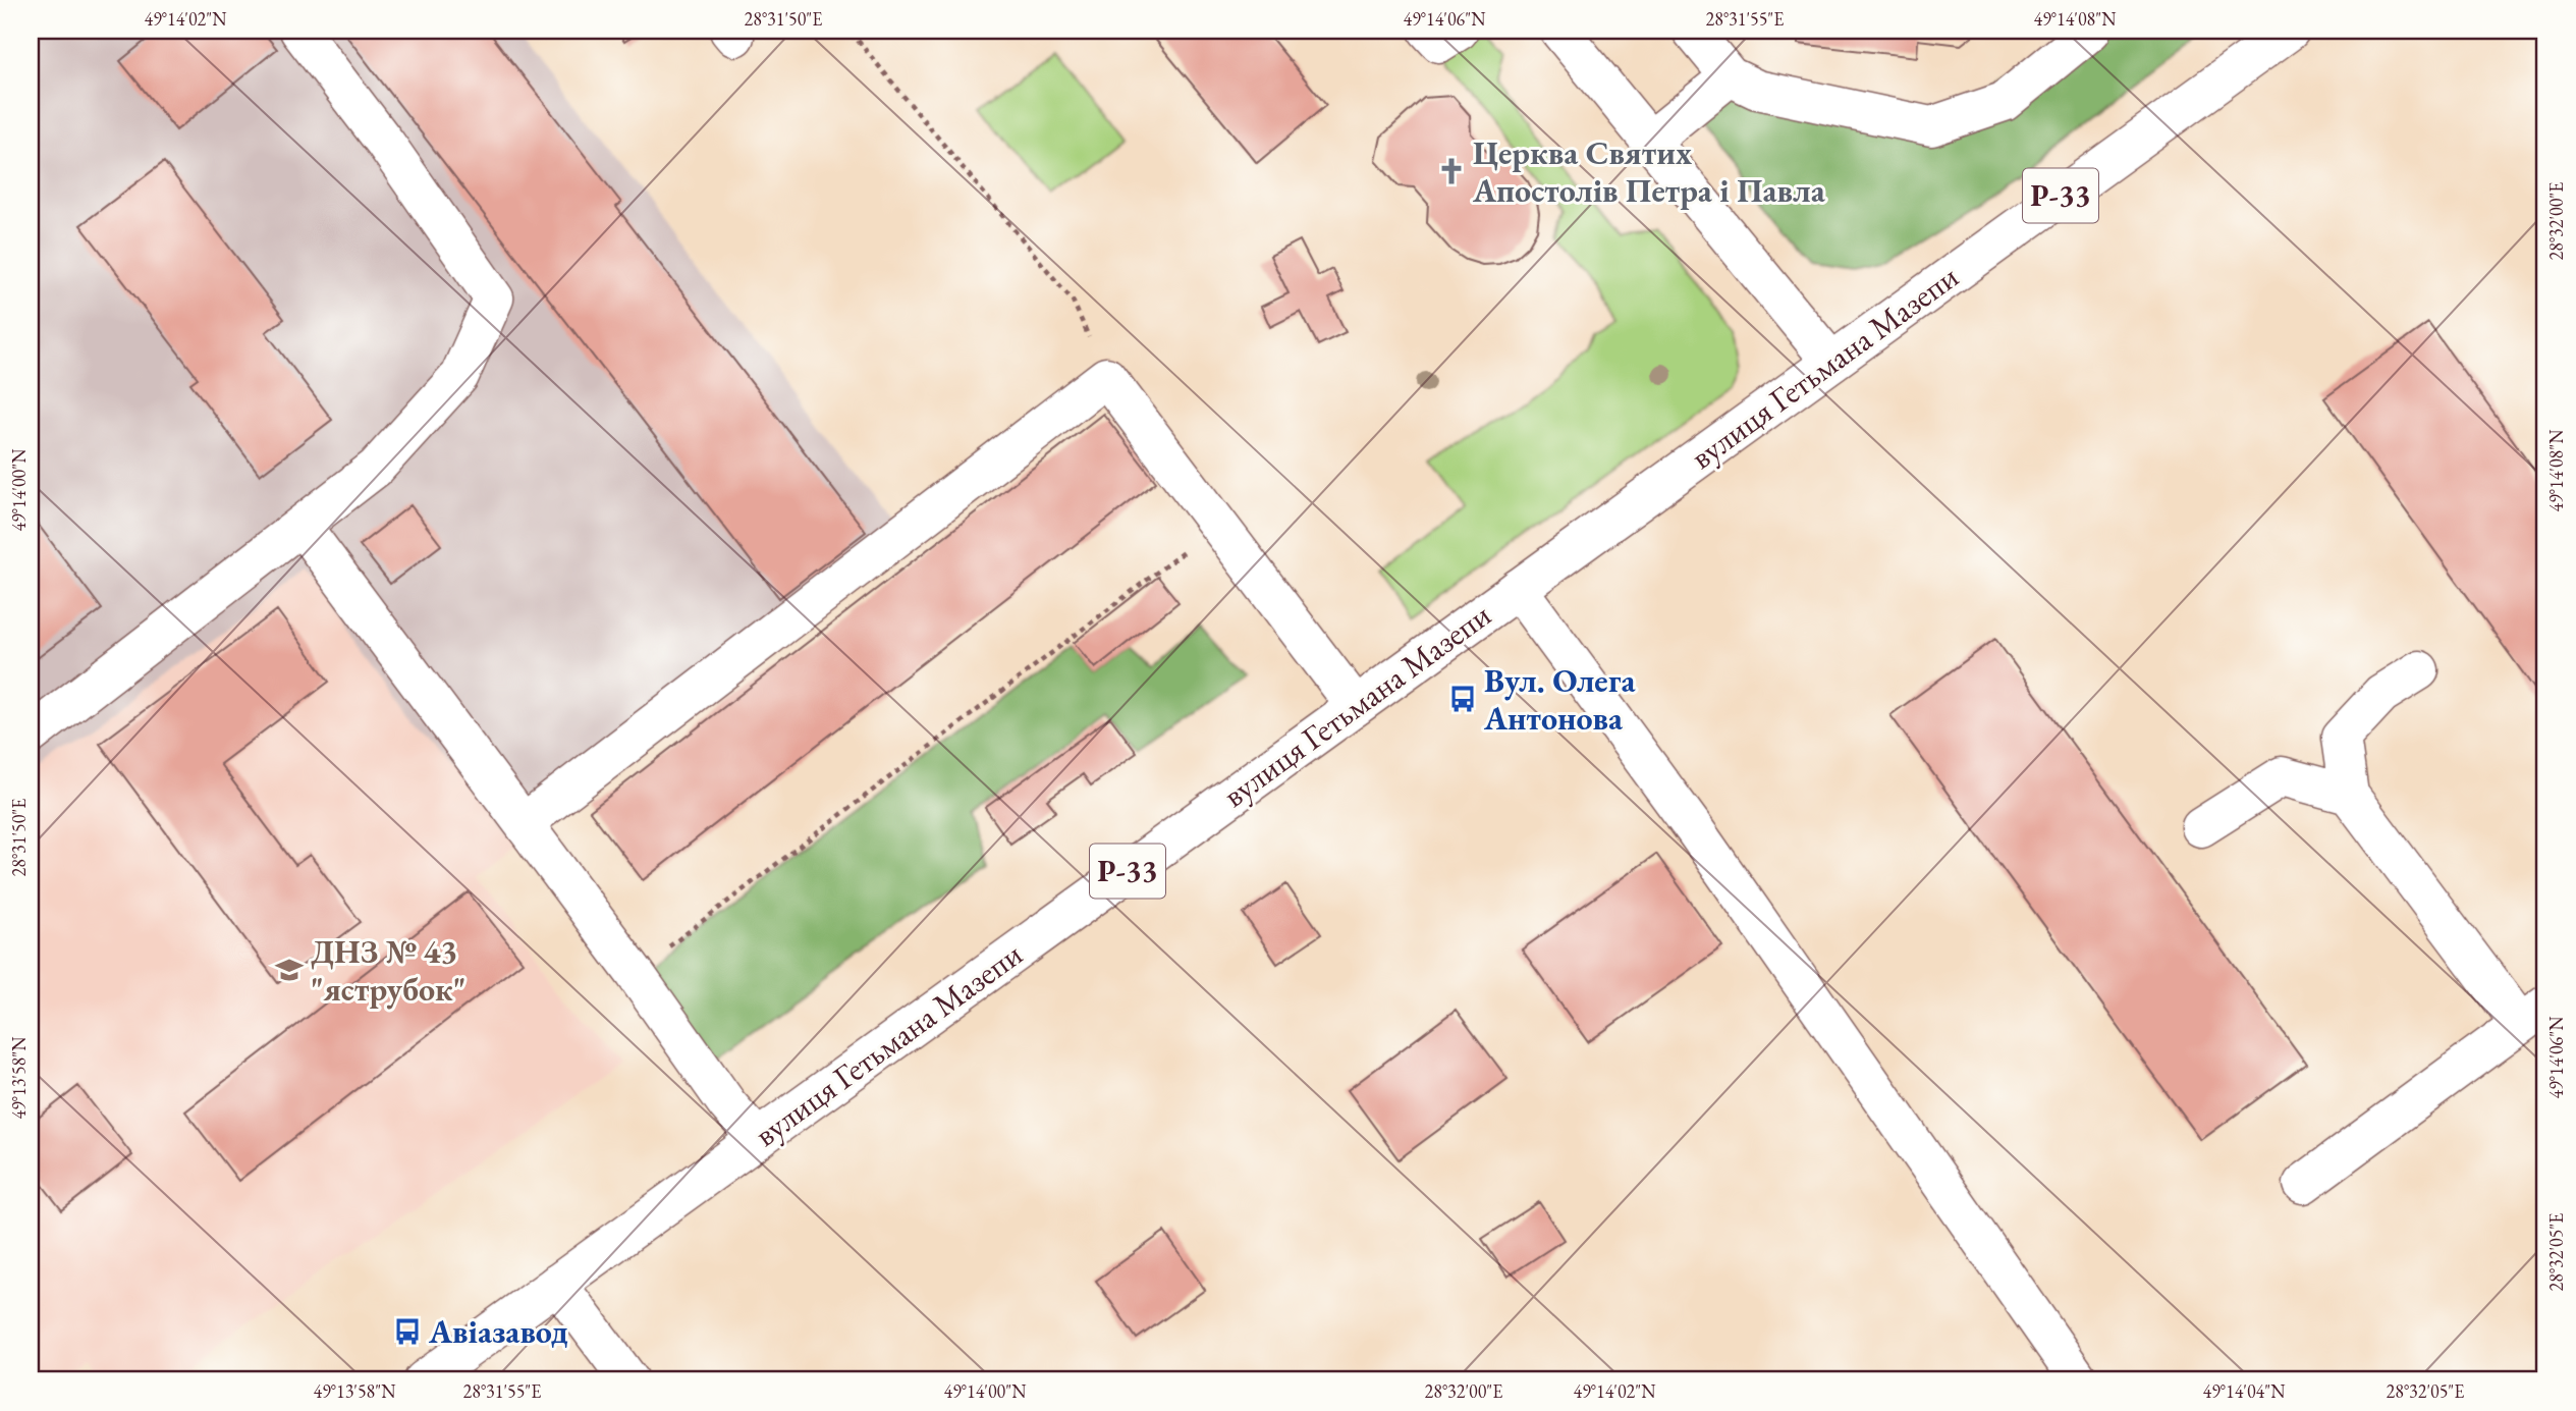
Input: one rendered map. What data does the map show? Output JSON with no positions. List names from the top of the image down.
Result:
{
  "streets": {
    "main road": ["Р-33", "вулиця Гетьмана Мазепи"]
  },
  "places": {
    "church": ["Церква Святих Апостолів Петра і Павла"],
    "bus stop": ["Вул. Олега Антонова", "Авіазавод"],
    "school or university": ["ДНЗ № 43 \"яструбок\""]
  },
  "coordinates": [
    "49°14'02\"N",
    "28°31'50\"E",
    "49°14'06\"N",
    "28°31'55\"E",
    "49°14'08\"N",
    "28°32'00\"E",
    "49°14'00\"N",
    "49°13'58\"N",
    "28°32'05\"E",
    "49°14'04\"N"
  ]
}
